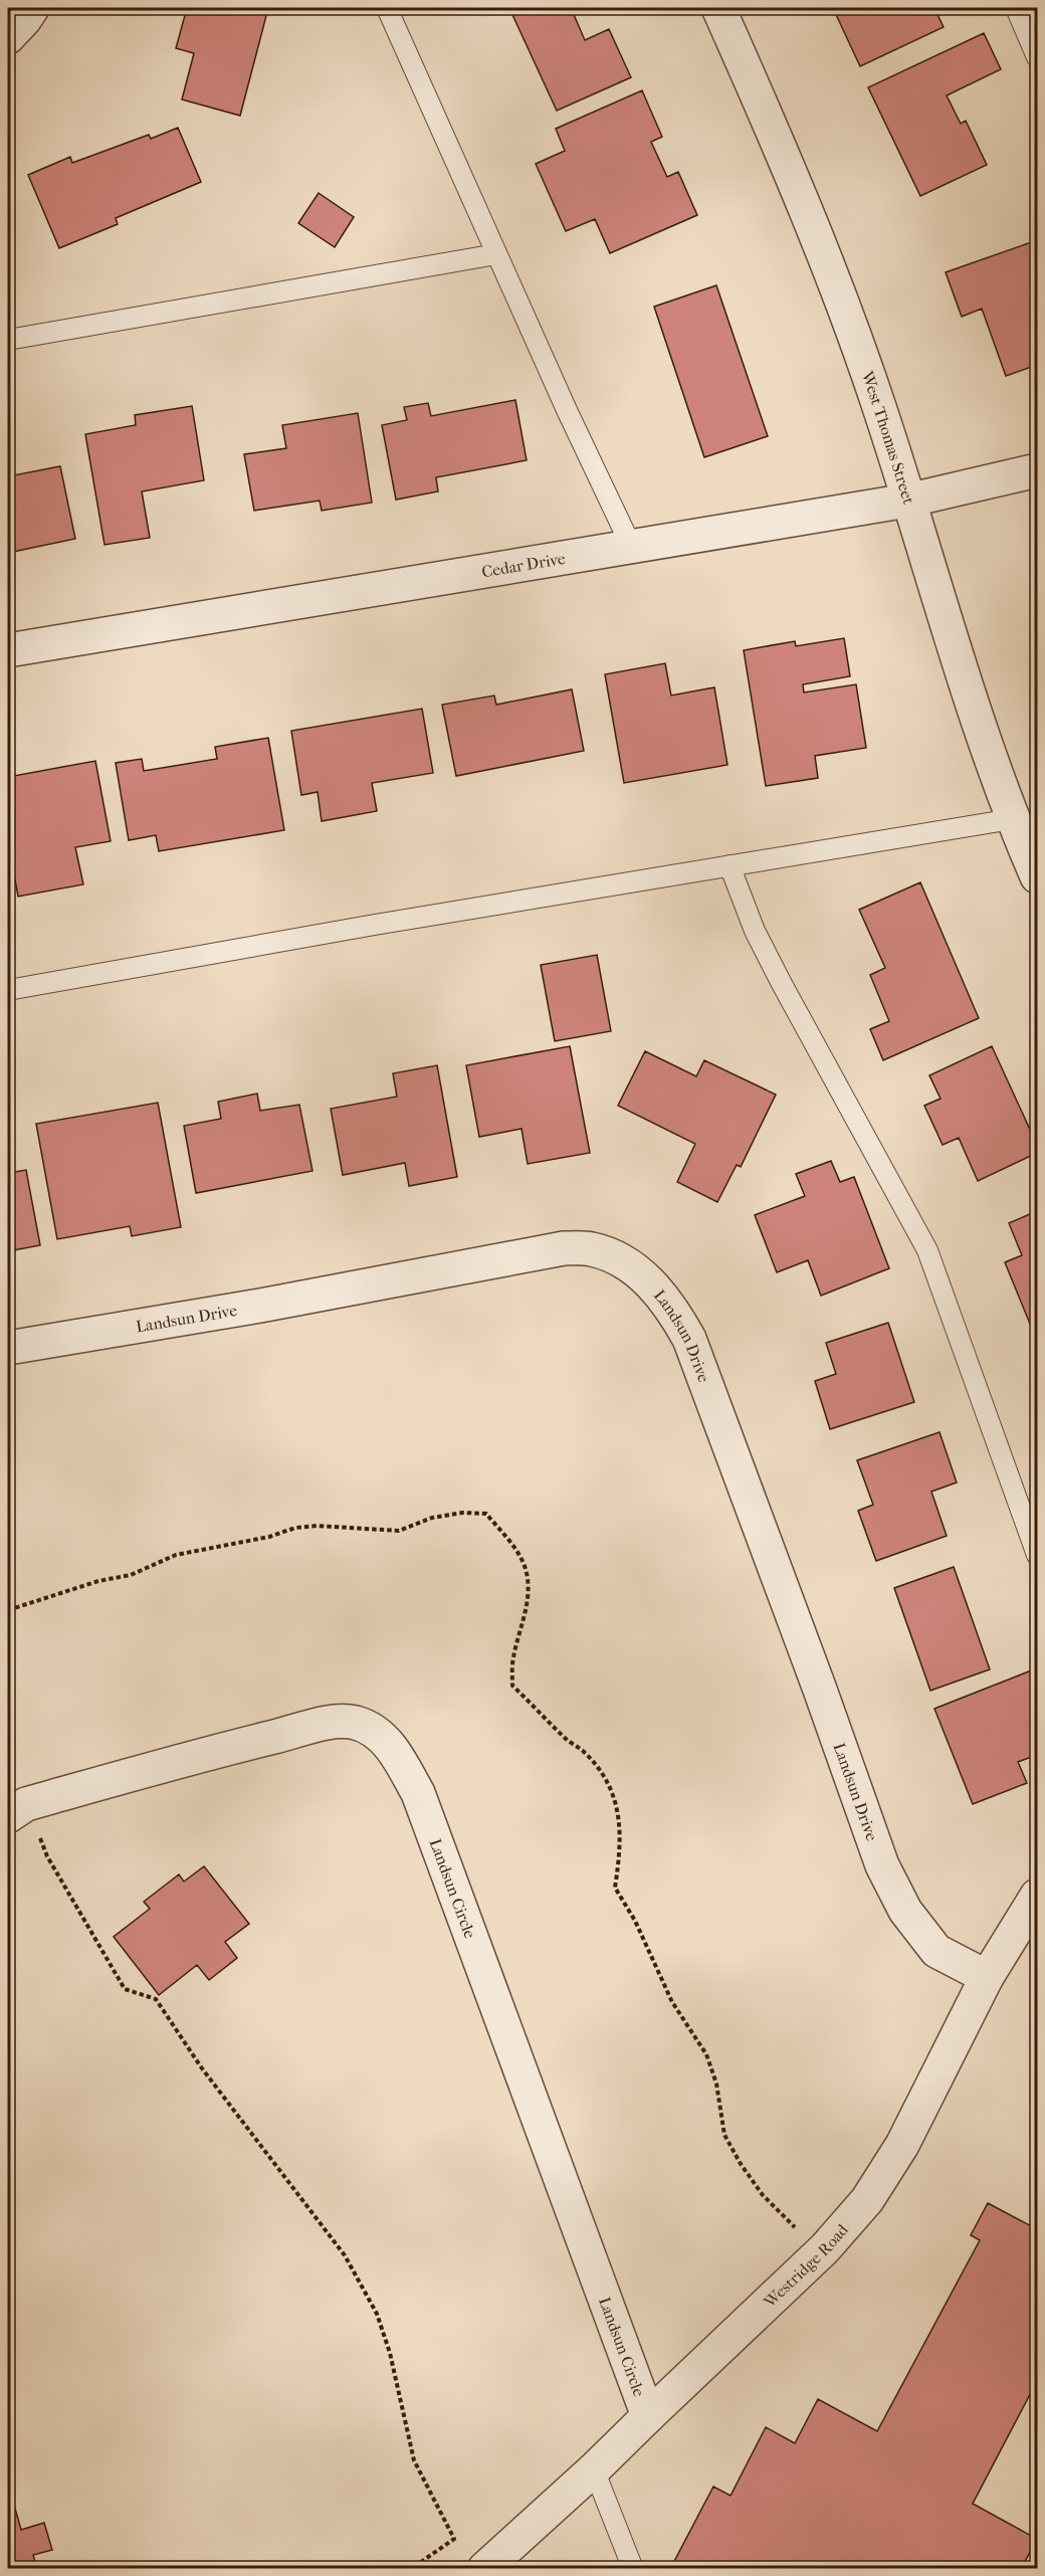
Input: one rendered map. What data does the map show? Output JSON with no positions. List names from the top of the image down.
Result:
{
  "streets": {
    "street": [
      "West Thomas Street",
      "Cedar Drive",
      "Landsun Drive",
      "Landsun Circle",
      "Westridge Road"
    ]
  },
  "crossings": [
    ["West Thomas Street", "Cedar Drive"],
    ["Landsun Drive", "Westridge Road"],
    ["Landsun Circle", "Westridge Road"]
  ]
}
